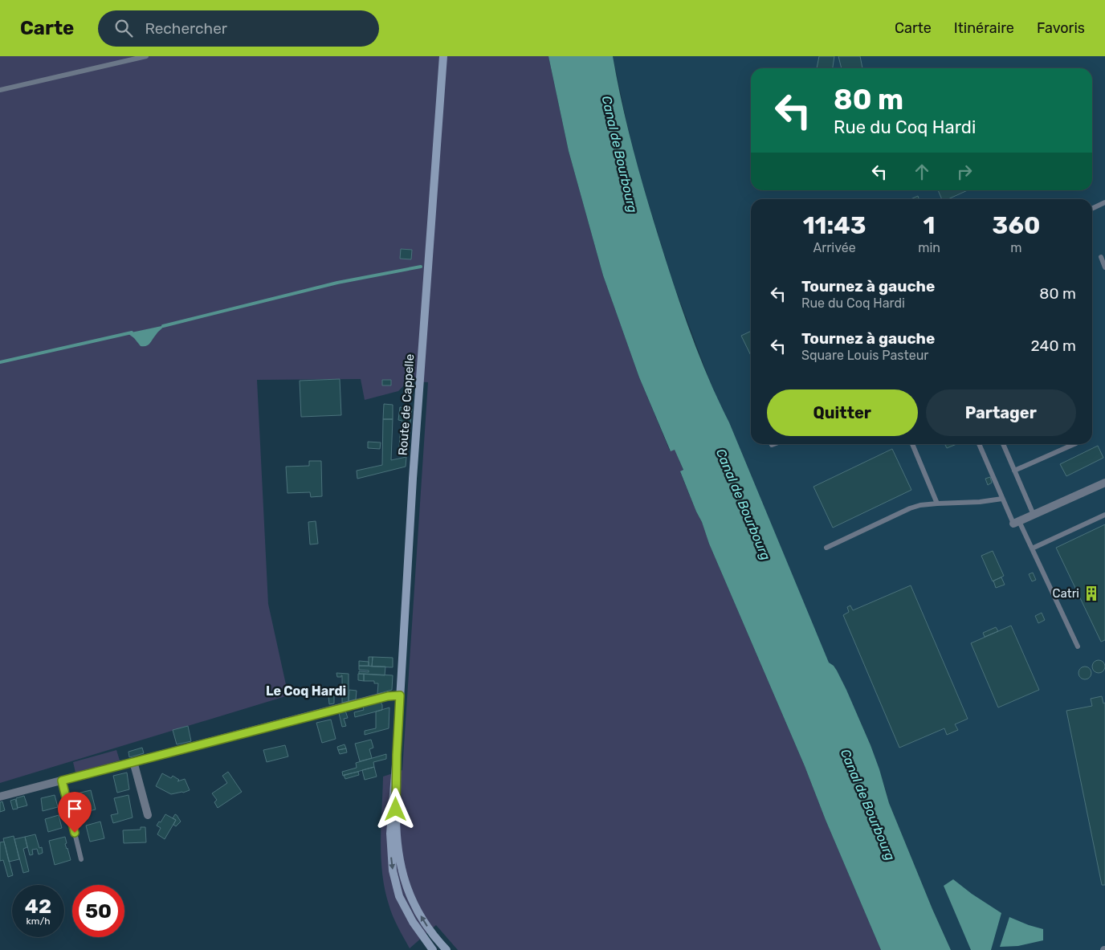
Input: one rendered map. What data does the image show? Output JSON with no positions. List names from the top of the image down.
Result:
{
  "streets": {
    "main road": ["Route de Cappelle"]
  },
  "districts": ["Le Coq Hardi"],
  "water": ["Canal de Bourbourg"],
  "places": {
    "building": ["Catri"]
  },
  "page": {
    "header": "Carte",
    "search": "Rechercher",
    "nav": ["Carte", "Itinéraire", "Favoris"],
    "turn": ["80 m", "Rue du Coq Hardi"],
    "eta": [
      "11:43",
      "Arrivée",
      "1",
      "min",
      "360",
      "m"
    ],
    "list": [
      {
        "name": "Tournez à gauche",
        "note": "Rue du Coq Hardi",
        "value": "80 m"
      },
      {
        "name": "Tournez à gauche",
        "note": "Square Louis Pasteur",
        "value": "240 m"
      }
    ],
    "buttons": ["Quitter", "Partager"],
    "speed": "42 km/h",
    "limit": "50"
  }
}
